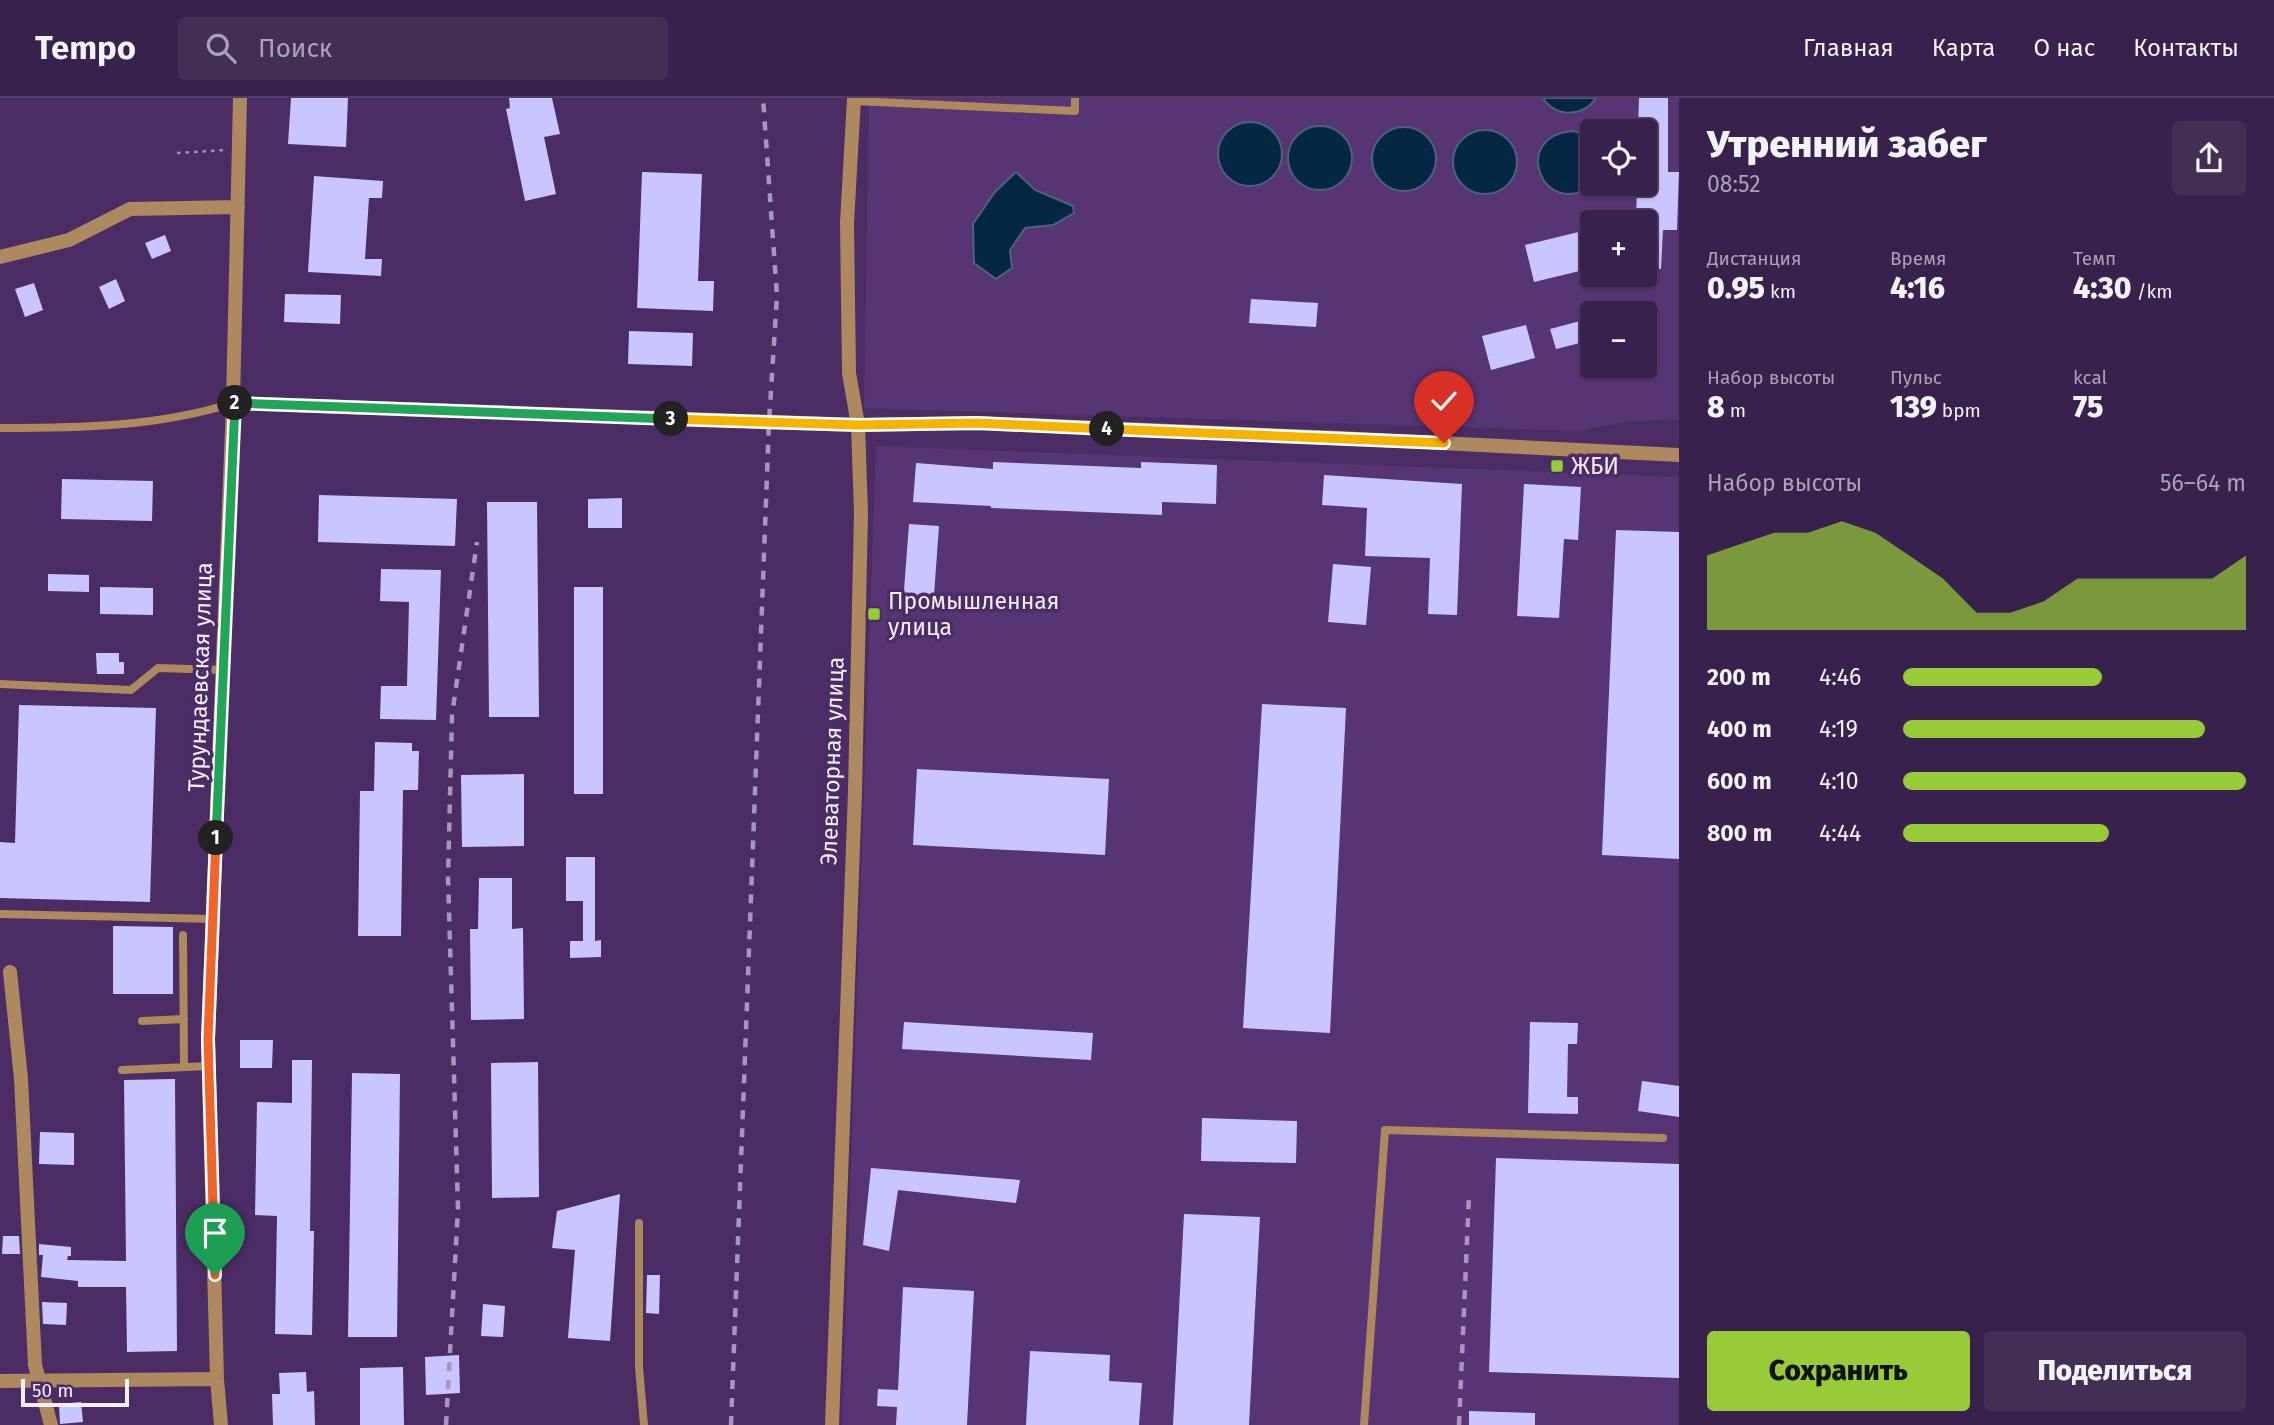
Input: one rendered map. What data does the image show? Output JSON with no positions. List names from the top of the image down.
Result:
{
  "streets": {
    "street": ["Турундаевская улица", "Элеваторная улица"]
  },
  "places": {
    "transit": ["ЖБИ", "Промышленная улица"]
  },
  "scale_bar": "50 m",
  "page": {
    "header": "Tempo",
    "search": "Поиск",
    "nav": [
      "Главная",
      "Карта",
      "О нас",
      "Контакты"
    ],
    "heading": ["Утренний забег", "08:52"],
    "map_buttons": ["+", "−"],
    "stats": [
      ["Дистанция", "0.95 km"],
      ["Время", "4:16"],
      ["Темп", "4:30 /km"],
      ["Набор высоты", "8 m"],
      ["Пульс", "139 bpm"],
      ["kcal", "75"]
    ],
    "pins": [
      "2",
      "3",
      "4",
      "1"
    ],
    "chart": ["Набор высоты", "56–64 m"],
    "list": [
      {
        "name": "200 m",
        "note": "4:46"
      },
      {
        "name": "400 m",
        "note": "4:19"
      },
      {
        "name": "600 m",
        "note": "4:10"
      },
      {
        "name": "800 m",
        "note": "4:44"
      }
    ],
    "buttons": ["Сохранить", "Поделиться"],
    "scale": "50 m"
  }
}
